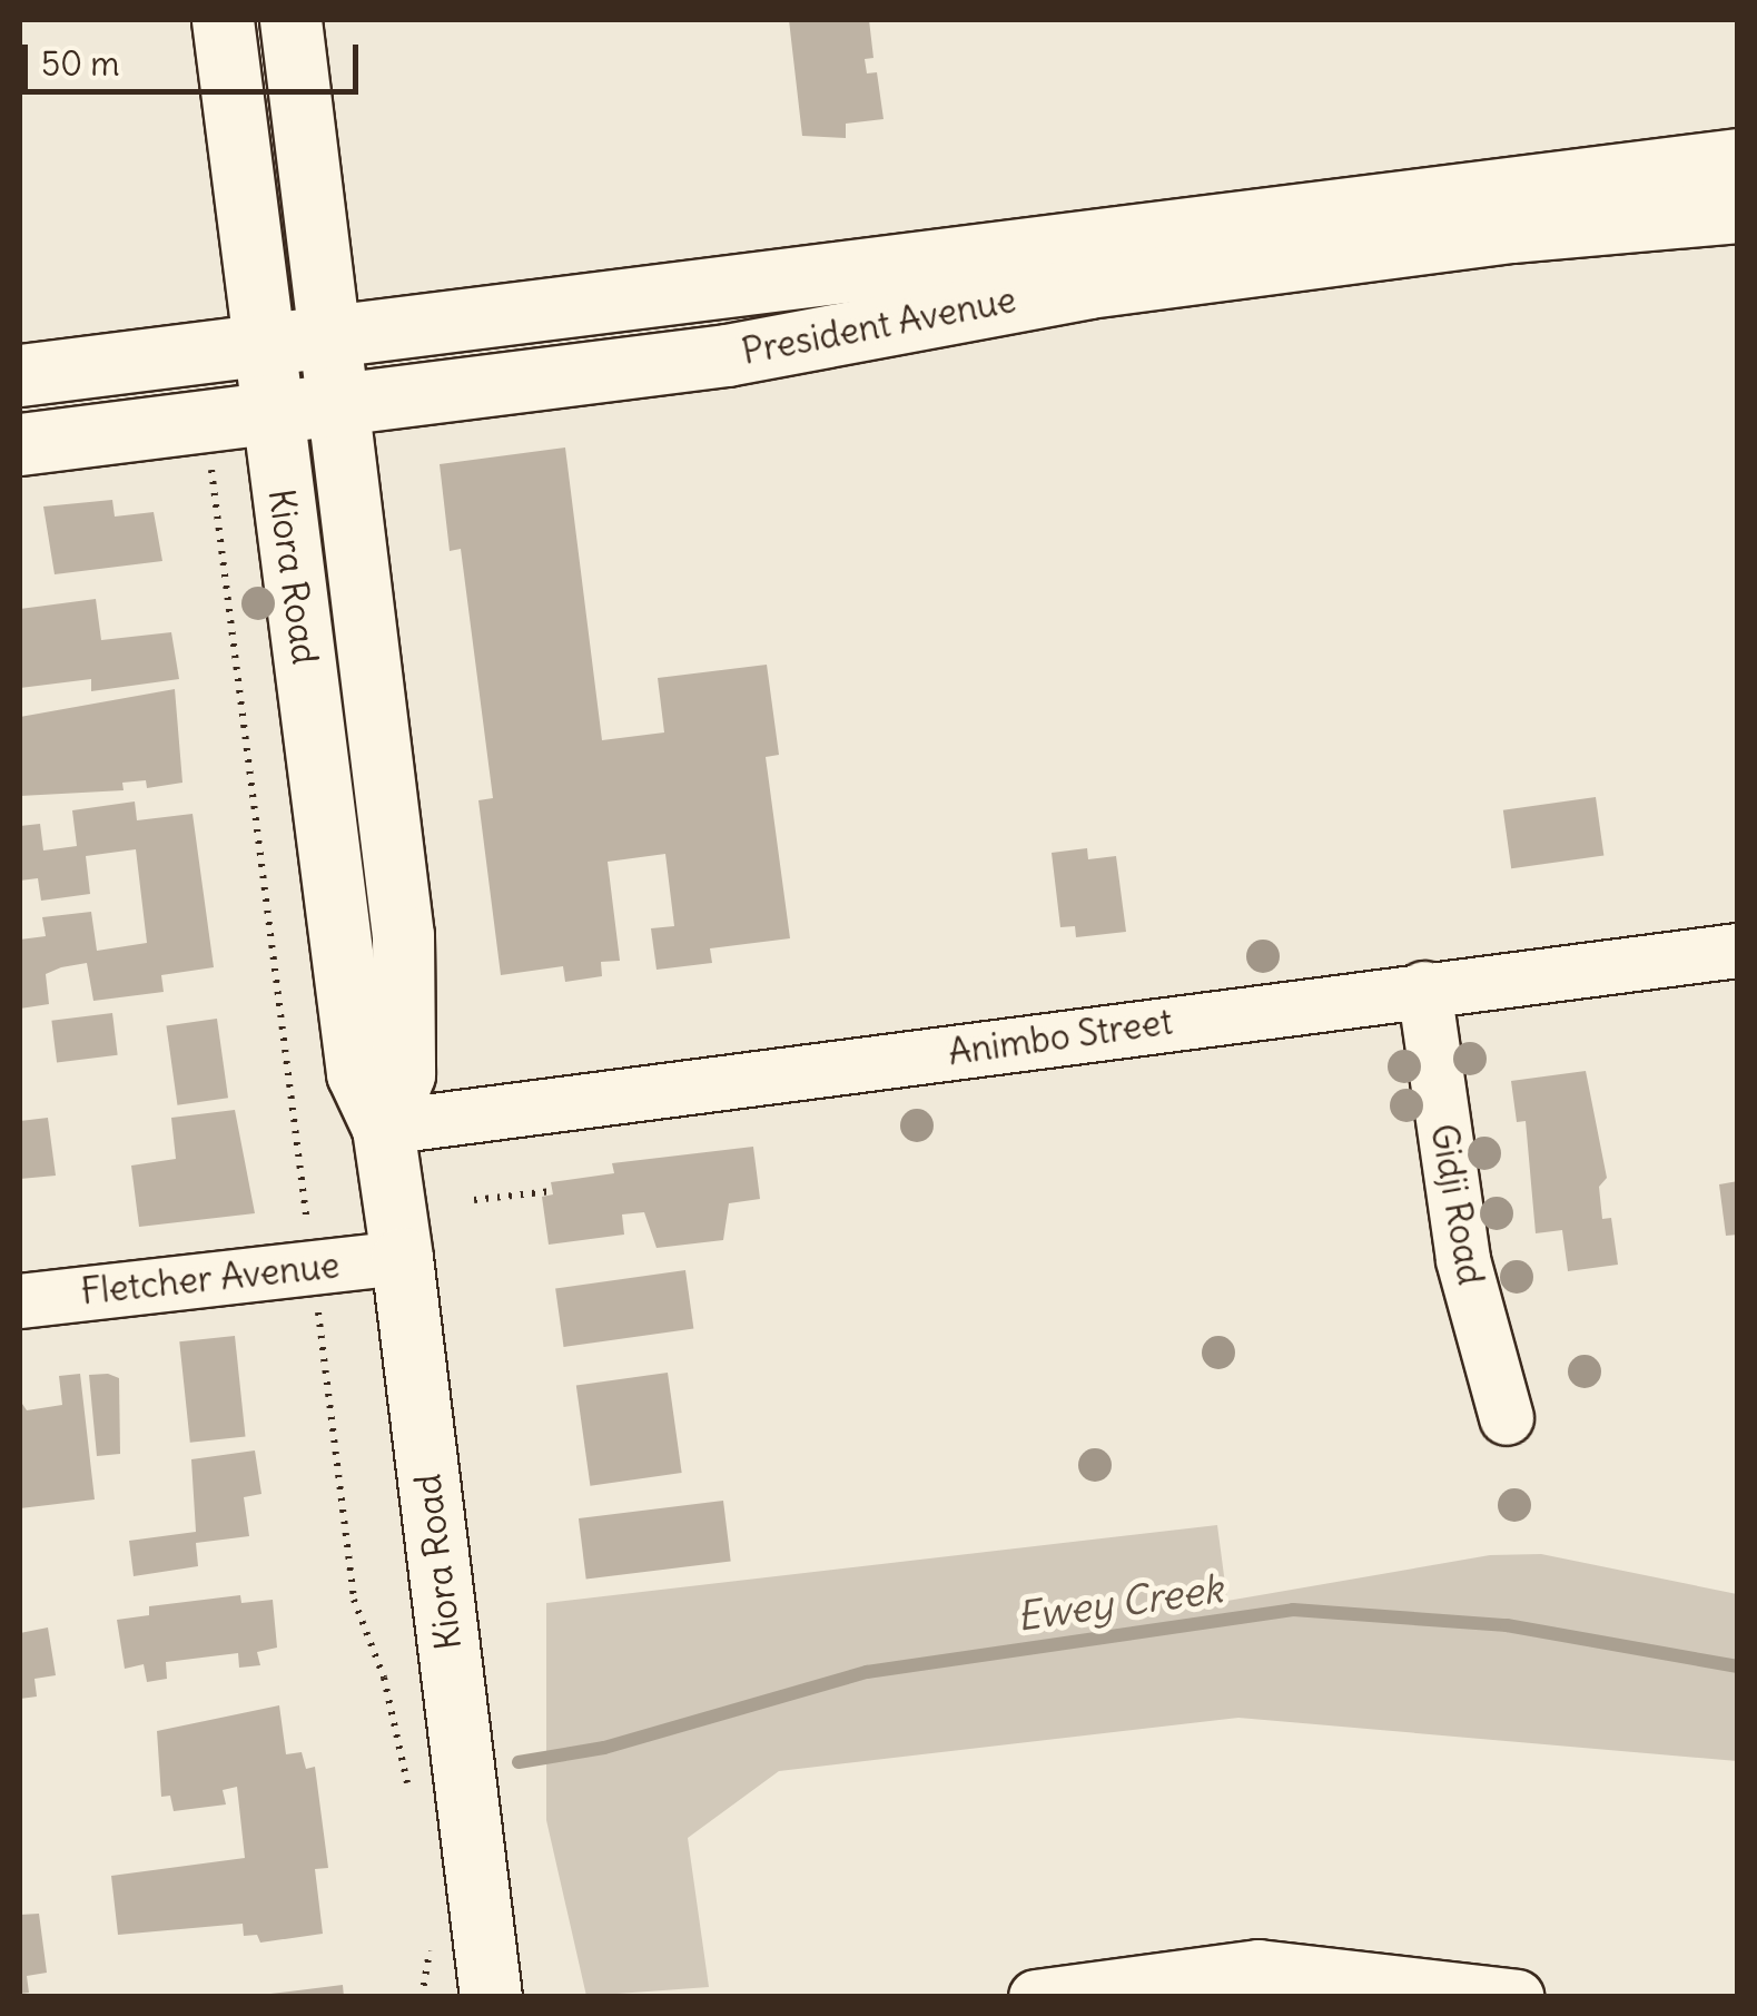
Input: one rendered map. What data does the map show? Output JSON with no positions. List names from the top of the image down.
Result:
{
  "streets": {
    "main road": ["President Avenue", "Kiora Road"],
    "street": ["Animbo Street", "Gidji Road", "Fletcher Avenue"]
  },
  "crossings": [
    ["President Avenue", "Kiora Road"],
    ["Kiora Road", "Animbo Street"],
    ["Kiora Road", "Fletcher Avenue"],
    ["Animbo Street", "Gidji Road"]
  ],
  "water": ["Ewey Creek"],
  "scale_bar": "50 m"
}
